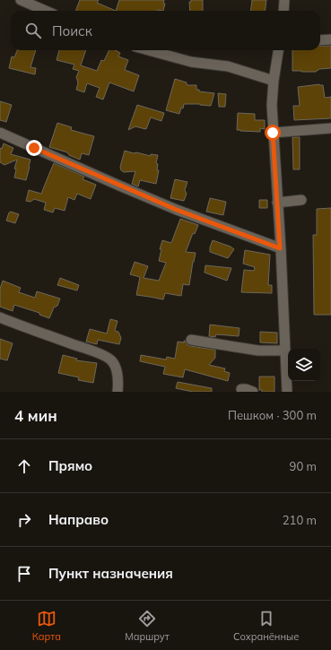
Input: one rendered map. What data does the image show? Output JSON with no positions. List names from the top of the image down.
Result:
{
  "page": {
    "search": "Поиск",
    "heading": ["4 мин", "Пешком · 300 m"],
    "list": [
      ["Прямо", "90 m"],
      ["Направо", "210 m"],
      "Пункт назначения"
    ],
    "nav": ["Карта", "Маршрут", "Сохранённые"]
  }
}
